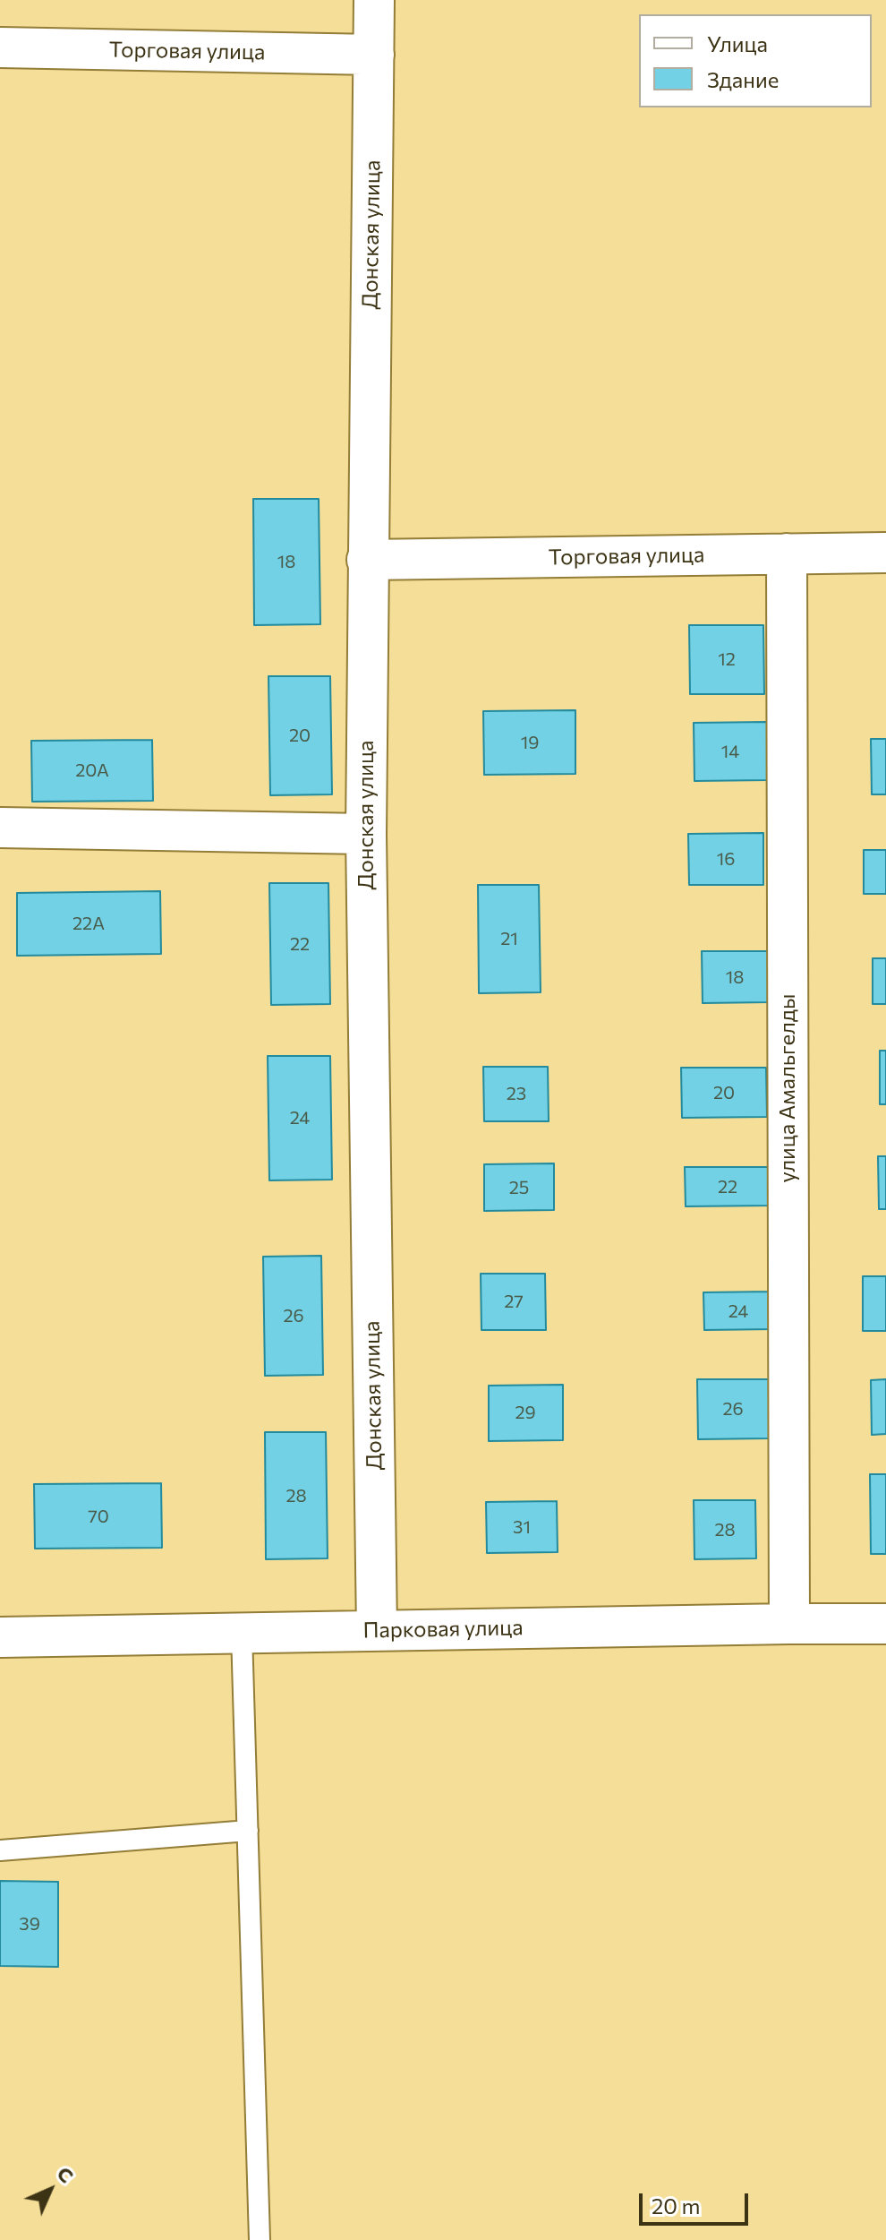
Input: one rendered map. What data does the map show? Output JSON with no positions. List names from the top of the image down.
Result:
{
  "streets": {
    "street": [
      "Торговая улица",
      "Донская улица",
      "улица Амальгелды",
      "Парковая улица"
    ]
  },
  "crossings": [
    ["Торговая улица", "Донская улица"],
    ["Торговая улица", "улица Амальгелды"],
    ["Донская улица", "Парковая улица"],
    ["улица Амальгелды", "Парковая улица"]
  ],
  "house_numbers": [
    "18",
    "12",
    "20",
    "19",
    "14",
    "20А",
    "16",
    "22А",
    "21",
    "22",
    "18",
    "20",
    "23",
    "24",
    "22",
    "25",
    "27",
    "24",
    "26",
    "26",
    "29",
    "28",
    "70",
    "31",
    "28",
    "39"
  ],
  "legend": ["Улица", "Здание"],
  "scale_bar": "20 m",
  "north": "top right"
}
